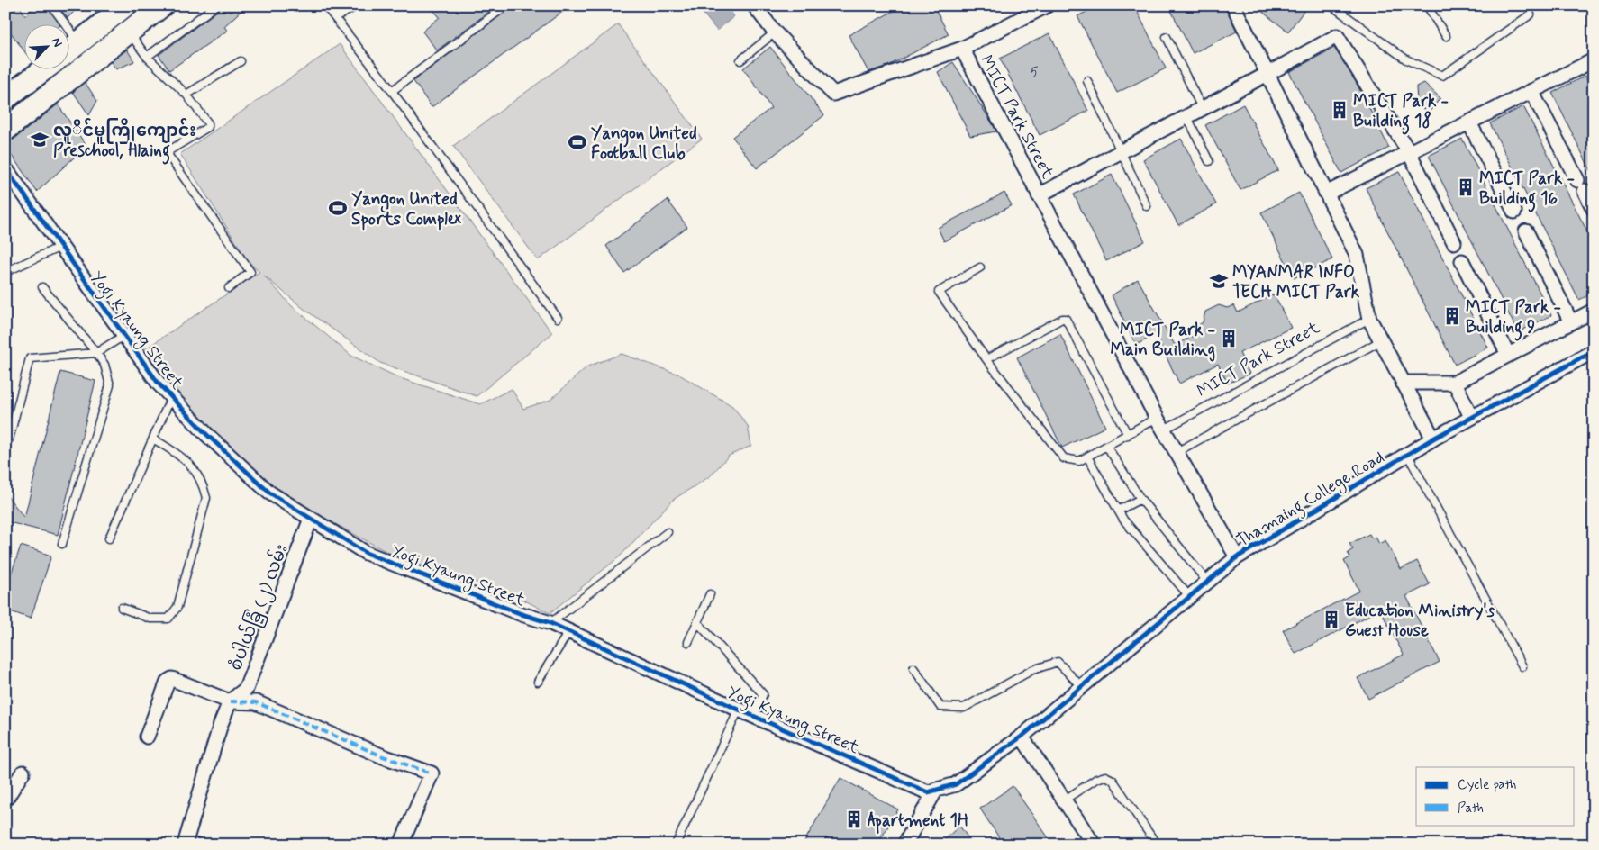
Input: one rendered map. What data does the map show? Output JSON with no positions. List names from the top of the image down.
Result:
{
  "streets": {
    "street": [
      "MICT Park Street",
      "Yogi Kyaung Street",
      "Thamaing College Road",
      "စံပါယ်ခြံ (၂) လမ်း"
    ]
  },
  "crossings": [
    ["MICT Park Street", "Thamaing College Road"],
    ["Yogi Kyaung Street", "Thamaing College Road"],
    ["Yogi Kyaung Street", "စံပါယ်ခြံ (၂) လမ်း"]
  ],
  "places": {
    "building": [
      "MICT Park - Building 18",
      "MICT Park - Building 16",
      "MICT Park - Building 9",
      "MICT Park - Main Building",
      "Education Ministry's Guest House",
      "Apartment 1H"
    ],
    "school or university": ["လှုိင်မူကြိုကျောင်း Preschool, Hlaing", "MYANMAR INFO TECH MICT Park"],
    "sports": ["Yangon United Football Club", "Yangon United Sports Complex"]
  },
  "house_numbers": ["5"],
  "legend": ["Cycle path", "Path"],
  "north": "top right"
}
